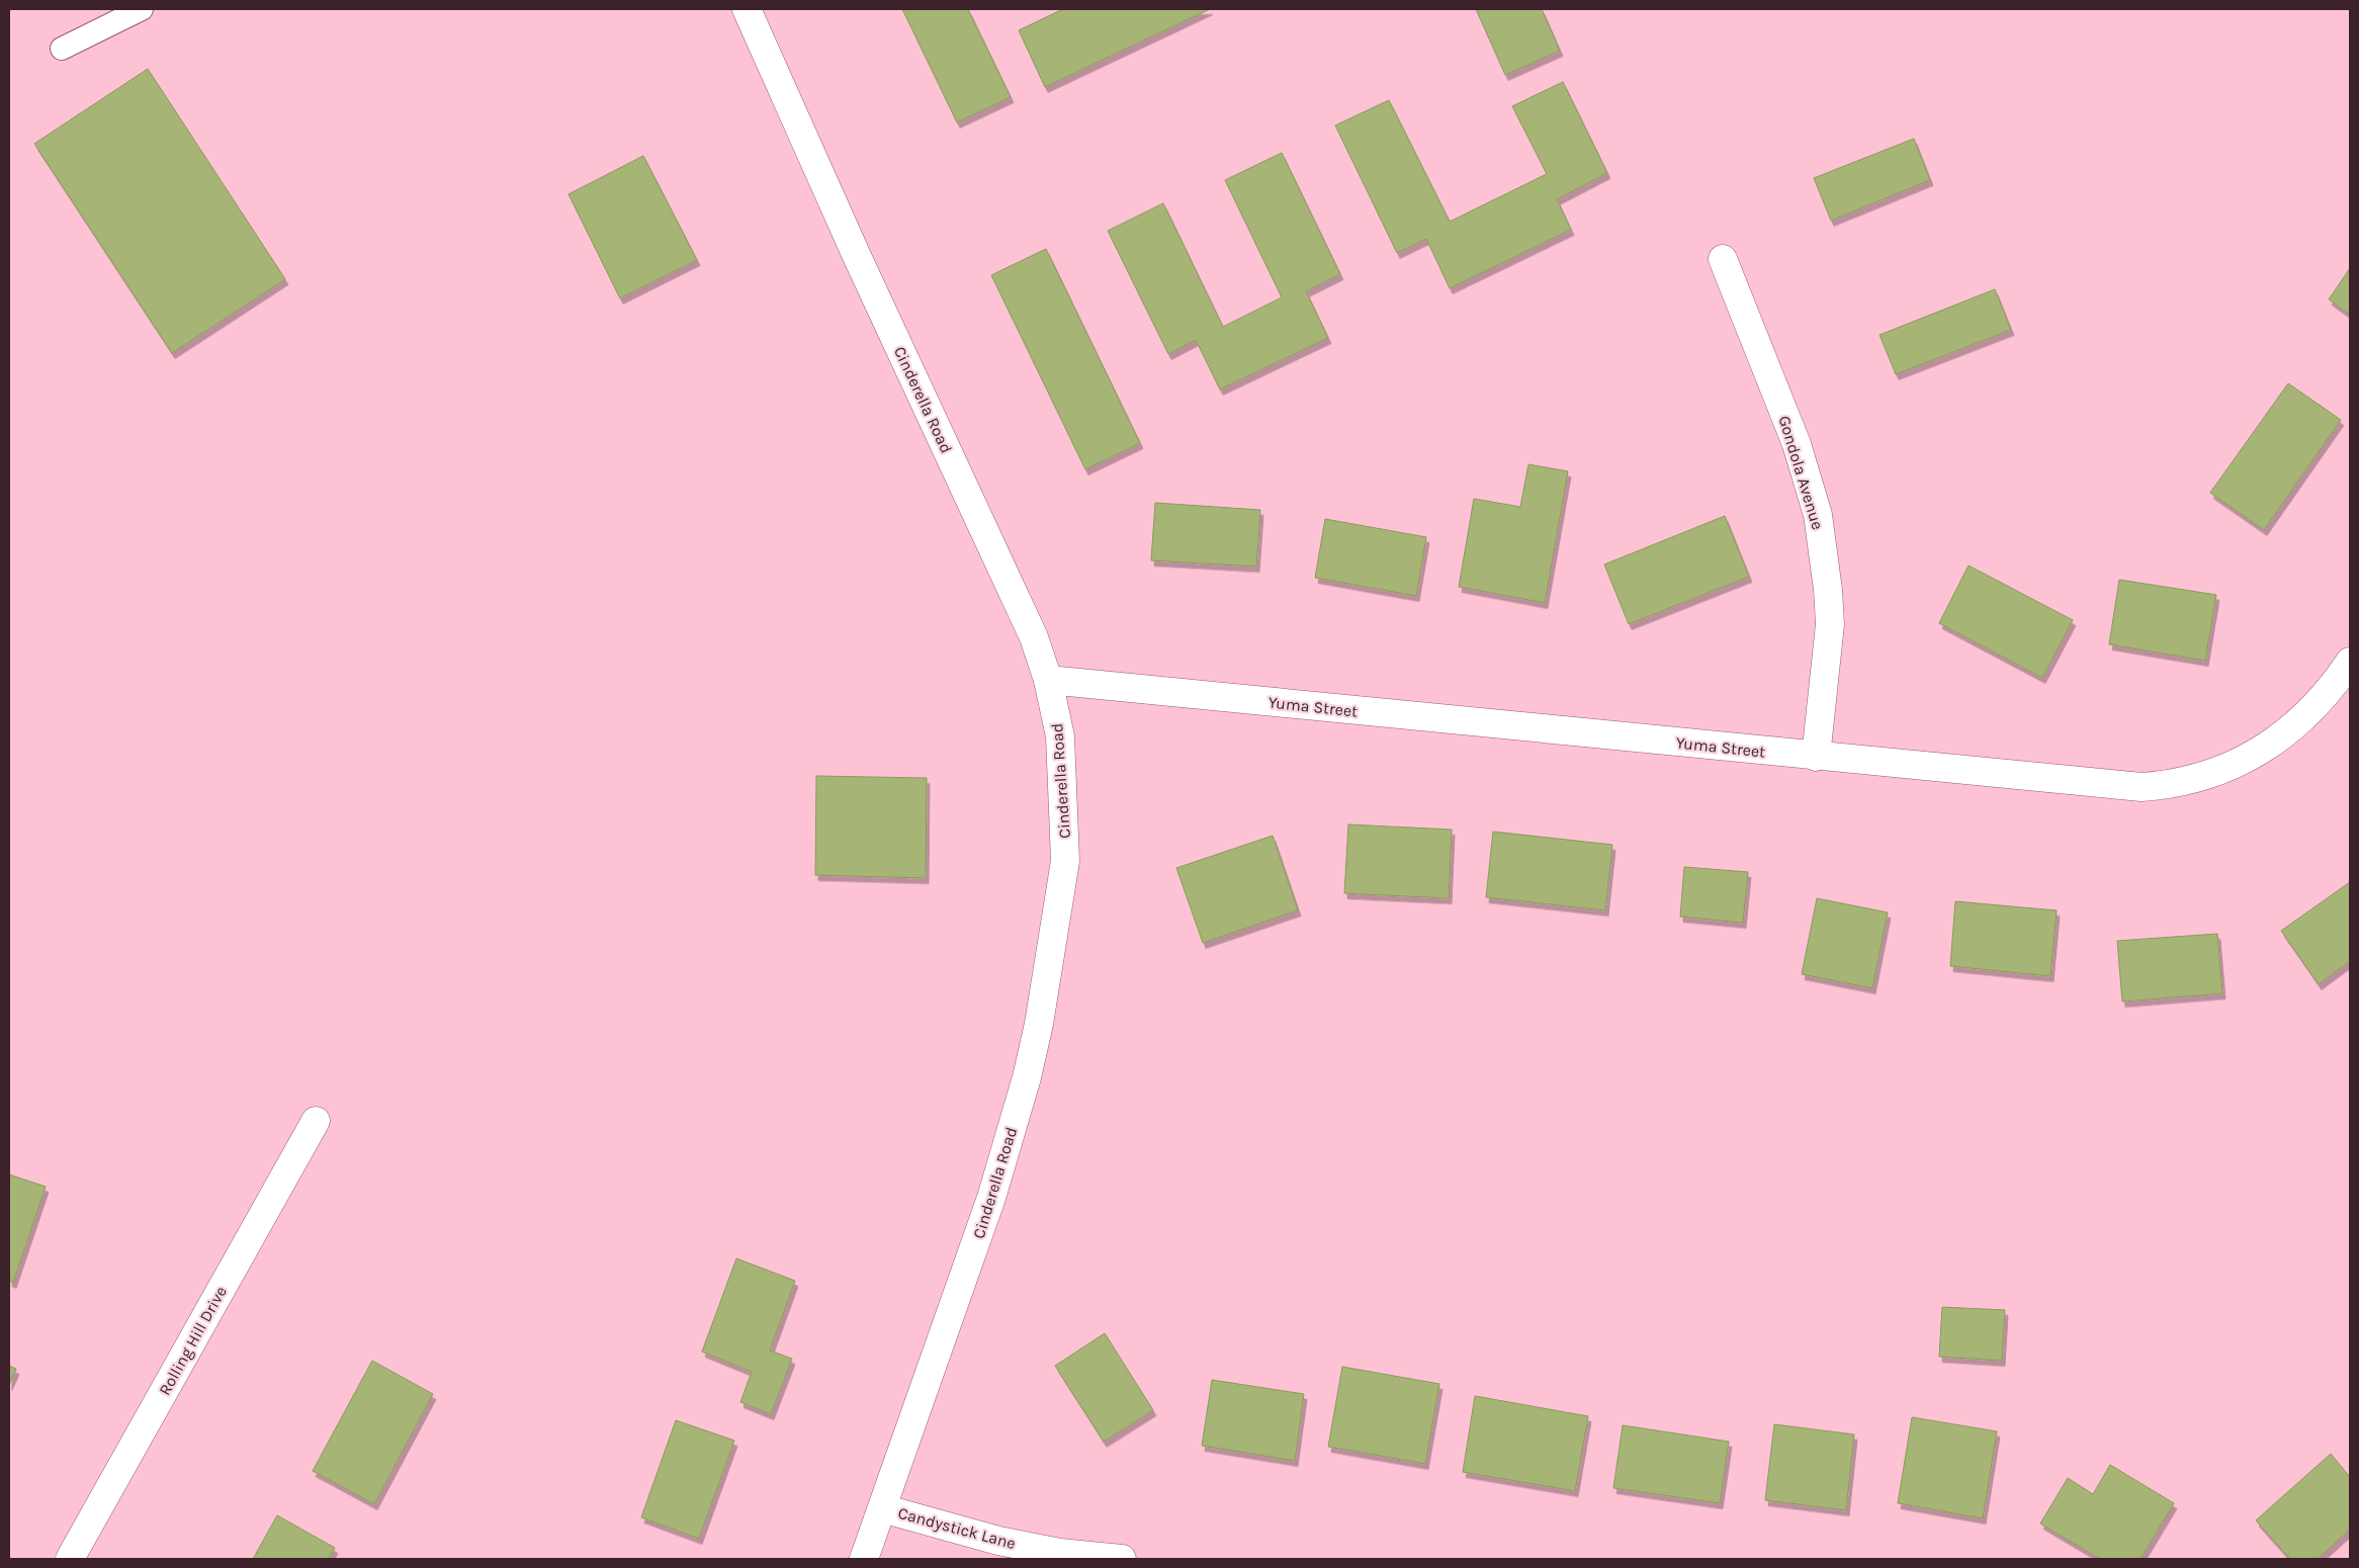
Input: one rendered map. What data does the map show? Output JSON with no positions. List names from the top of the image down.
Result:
{
  "streets": {
    "street": [
      "Cinderella Road",
      "Gondola Avenue",
      "Yuma Street",
      "Rolling Hill Drive",
      "Candystick Lane"
    ]
  },
  "crossings": [
    ["Cinderella Road", "Yuma Street"],
    ["Cinderella Road", "Candystick Lane"],
    ["Gondola Avenue", "Yuma Street"]
  ]
}
